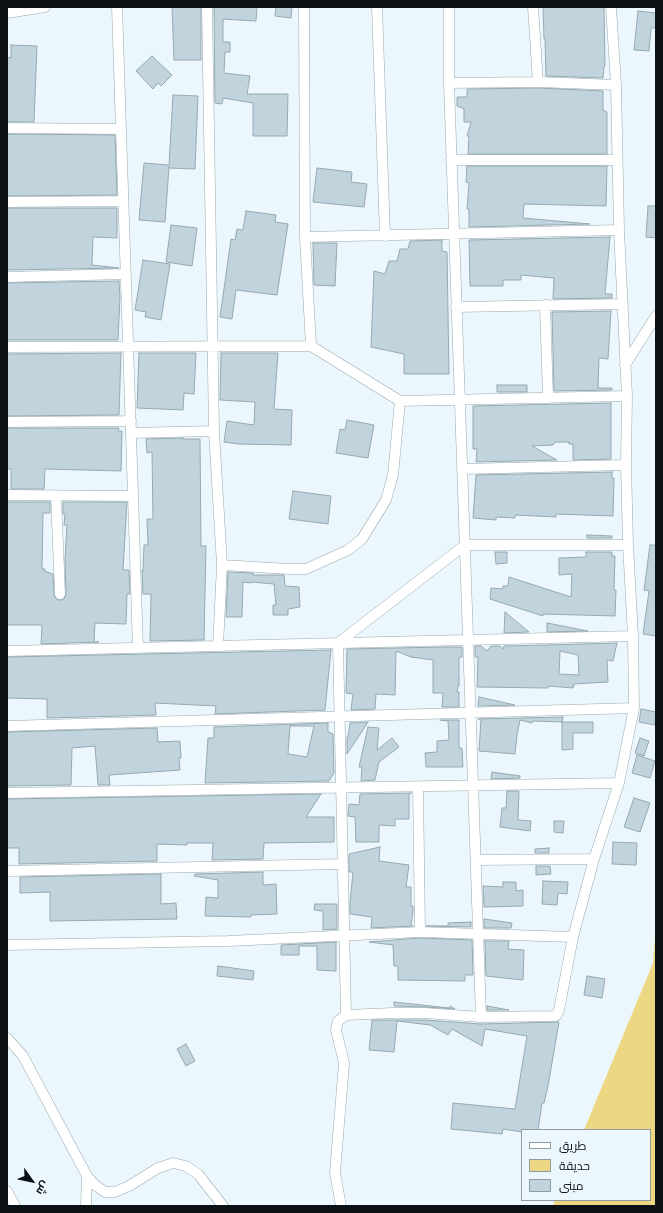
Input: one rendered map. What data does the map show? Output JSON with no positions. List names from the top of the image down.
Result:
{
  "legend": ["طريق", "حديقة", "مبنى"],
  "north": "bottom right"
}
